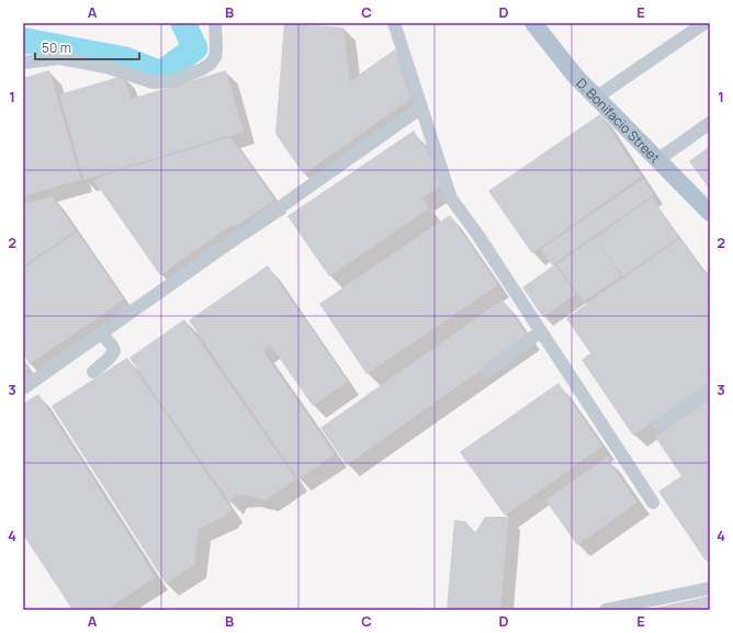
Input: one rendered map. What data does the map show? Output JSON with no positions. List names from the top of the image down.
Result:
{
  "streets": {
    "main road": ["D. Bonifacio Street"]
  },
  "scale_bar": "50 m",
  "grid": {
    "columns": [
      "A",
      "B",
      "C",
      "D",
      "E"
    ],
    "rows": [
      "1",
      "2",
      "3",
      "4"
    ]
  }
}
